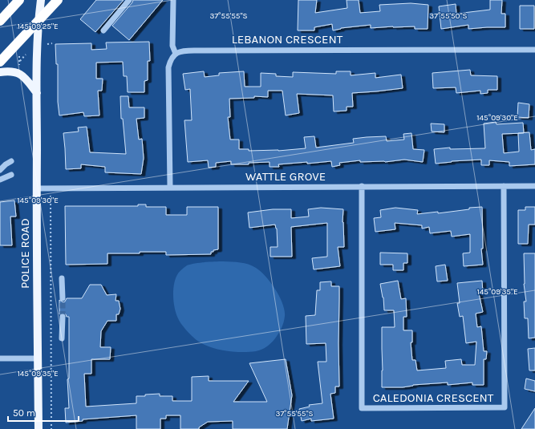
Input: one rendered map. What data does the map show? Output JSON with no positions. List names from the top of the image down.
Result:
{
  "streets": {
    "main road": ["POLICE ROAD"],
    "street": ["LEBANON CRESCENT", "WATTLE GROVE", "CALEDONIA CRESCENT"]
  },
  "crossings": [
    ["WATTLE GROVE", "POLICE ROAD"],
    ["WATTLE GROVE", "CALEDONIA CRESCENT"]
  ],
  "scale_bar": "50 m",
  "coordinates": [
    "37°55'55\"S",
    "37°55'50\"S",
    "145°09'25\"E",
    "145°09'30\"E",
    "145°09'35\"E"
  ]
}
